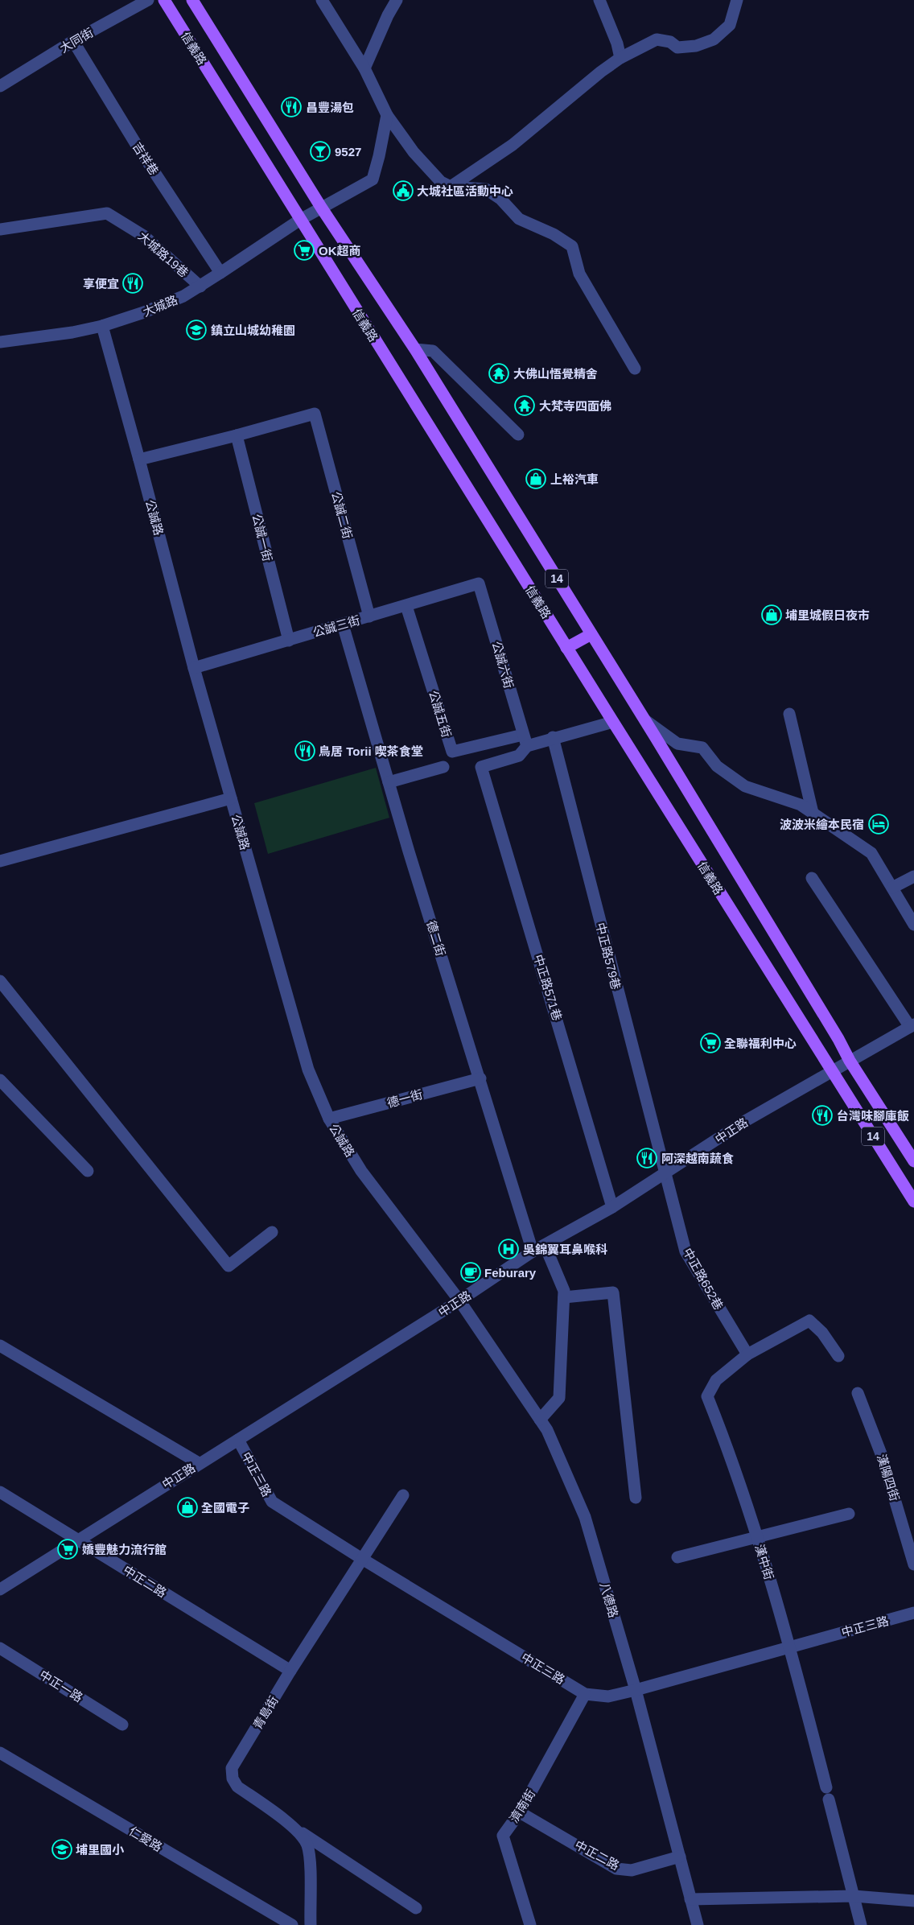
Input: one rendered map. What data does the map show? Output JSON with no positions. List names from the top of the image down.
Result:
{
  "streets": {
    "main road": ["信義路", "14"],
    "street": [
      "大同街",
      "吉祥巷",
      "大城路19巷",
      "大城路",
      "公誠二街",
      "公誠路",
      "公誠一街",
      "公誠三街",
      "公誠六街",
      "公誠五街",
      "德二街",
      "中正路579巷",
      "中正路571巷",
      "德一街",
      "中正路",
      "中正路652巷",
      "中正三路",
      "漢陽四街",
      "漢中街",
      "中正二路",
      "八德路",
      "中正一路",
      "青島街",
      "濟南街",
      "仁愛路"
    ]
  },
  "crossings": [
    ["大同街", "吉祥巷"],
    ["信義路", "大城路"],
    ["信義路", "中正路"],
    ["吉祥巷", "大城路"],
    ["大城路19巷", "大城路"],
    ["大城路", "公誠路"],
    ["公誠二街", "公誠一街"],
    ["公誠二街", "公誠三街"],
    ["公誠路", "公誠三街"],
    ["公誠路", "德一街"],
    ["公誠路", "中正路"],
    ["公誠路", "八德路"],
    ["公誠一街", "公誠三街"],
    ["公誠三街", "公誠六街"],
    ["公誠三街", "公誠五街"],
    ["公誠三街", "德二街"],
    ["公誠六街", "公誠五街"],
    ["公誠六街", "中正路571巷"],
    ["公誠五街", "中正路571巷"],
    ["德二街", "德一街"],
    ["德二街", "中正路"],
    ["中正路579巷", "中正路"],
    ["中正路579巷", "中正路652巷"],
    ["中正路571巷", "中正路"],
    ["中正路", "中正路652巷"],
    ["中正路", "中正三路"],
    ["中正路", "中正二路"],
    ["中正路", "八德路"],
    ["中正路652巷", "漢中街"],
    ["中正三路", "漢中街"],
    ["中正三路", "八德路"],
    ["中正三路", "青島街"],
    ["中正三路", "濟南街"],
    ["中正二路", "八德路"],
    ["中正二路", "青島街"],
    ["中正二路", "濟南街"]
  ],
  "places": {
    "restaurant": [
      "昌豐湯包",
      "享便宜",
      "鳥居 Torii 喫茶食堂",
      "台灣味腳庫飯",
      "阿深越南蔬食"
    ],
    "bar": ["9527"],
    "public building": ["大城社區活動中心"],
    "supermarket": ["OK超商", "全聯福利中心", "嬌豐魅力流行館"],
    "school or university": ["鎮立山城幼稚園", "埔里國小"],
    "temple": ["大佛山悟覺精舍", "大梵寺四面佛"],
    "shop": ["上裕汽車", "埔里城假日夜市", "全國電子"],
    "hotel": ["波波米繪本民宿"],
    "hospital": ["吳錦翼耳鼻喉科"],
    "cafe": ["Feburary"]
  }
}
